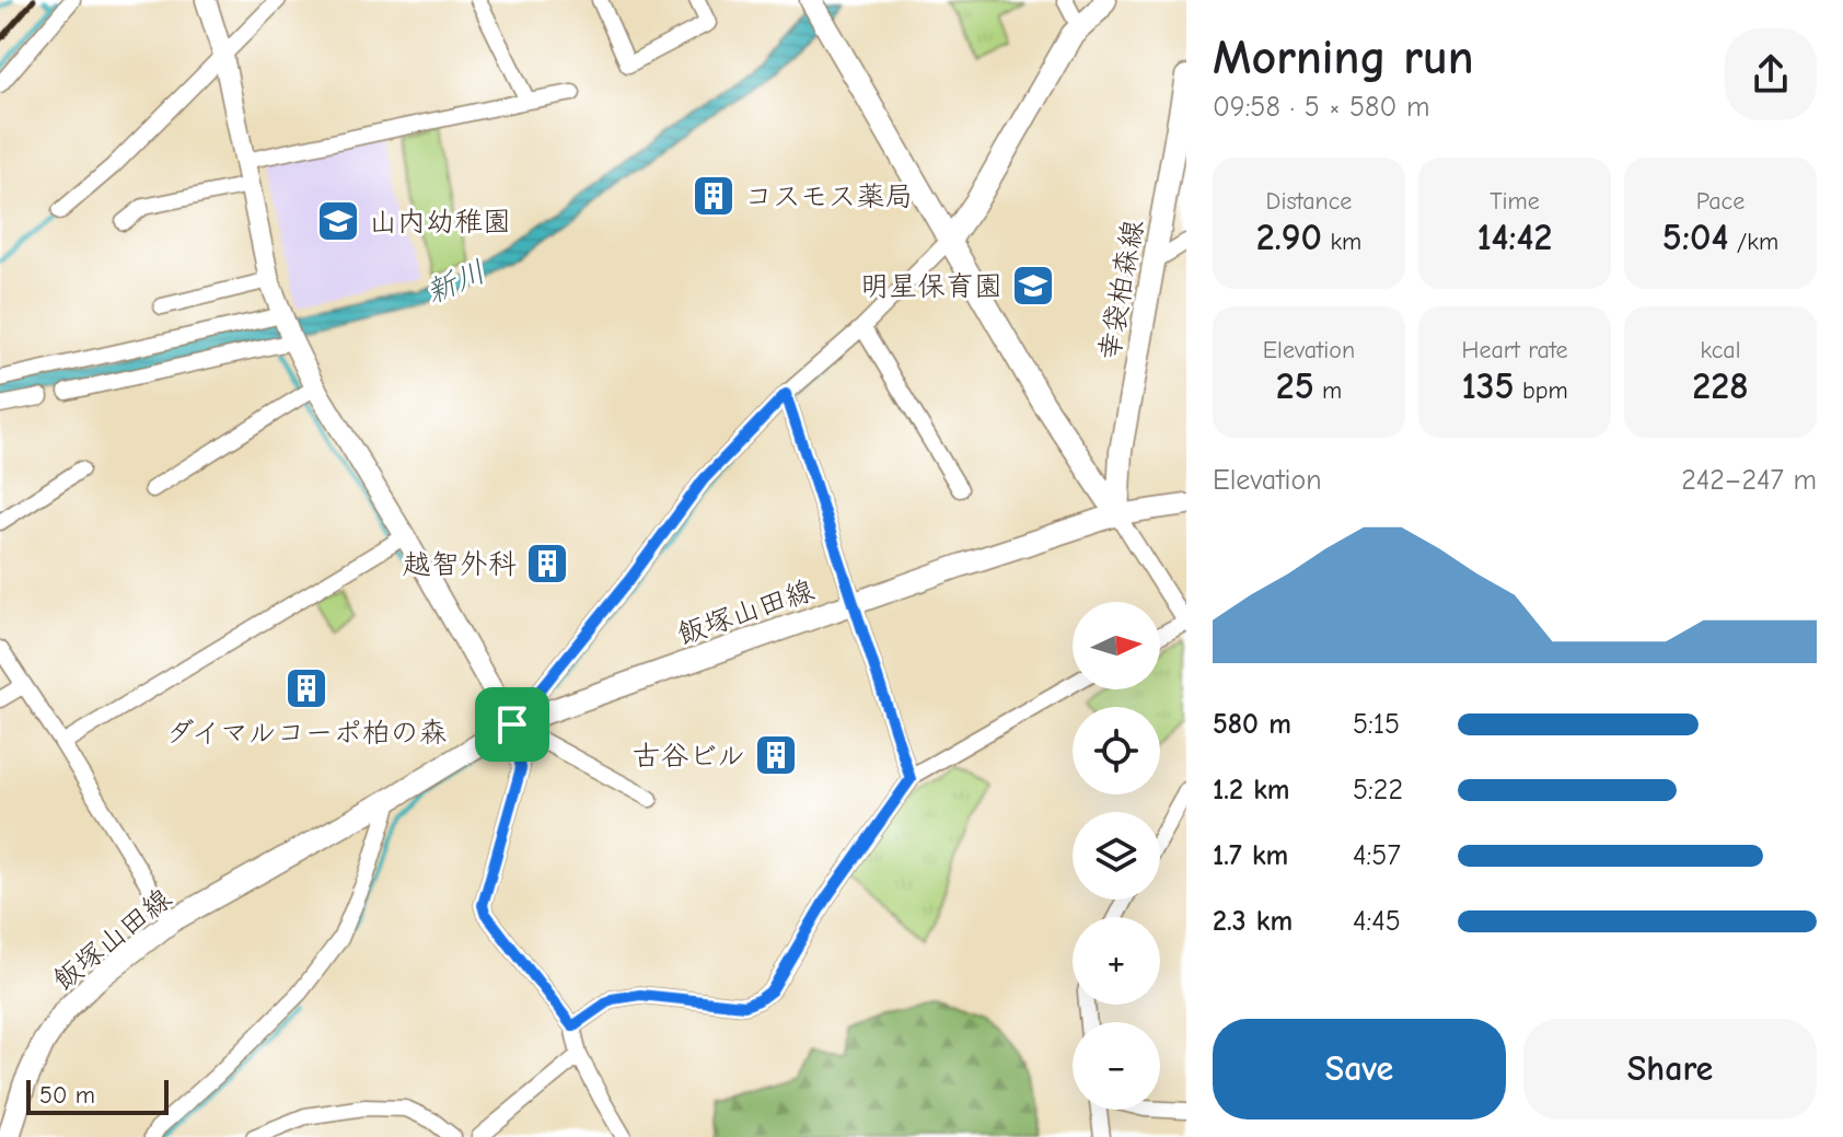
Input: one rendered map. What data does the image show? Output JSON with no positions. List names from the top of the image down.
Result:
{
  "streets": {
    "main road": ["幸袋柏森線", "飯塚山田線"]
  },
  "crossings": [
    ["幸袋柏森線", "飯塚山田線"]
  ],
  "water": ["新川"],
  "places": {
    "building": [
      "コスモス薬局",
      "越智外科",
      "ダイマルコーポ柏の森",
      "古谷ビル"
    ],
    "school or university": ["山内幼稚園", "明星保育園"]
  },
  "scale_bar": "50 m",
  "north": "right",
  "page": {
    "heading": ["Morning run", "09:58 · 5 × 580 m"],
    "stats": [
      ["Distance", "2.90 km"],
      ["Time", "14:42"],
      ["Pace", "5:04 /km"],
      ["Elevation", "25 m"],
      ["Heart rate", "135 bpm"],
      ["kcal", "228"]
    ],
    "chart": ["Elevation", "242–247 m"],
    "map_buttons": ["+", "−"],
    "list": [
      {
        "name": "580 m",
        "note": "5:15"
      },
      {
        "name": "1.2 km",
        "note": "5:22"
      },
      {
        "name": "1.7 km",
        "note": "4:57"
      },
      {
        "name": "2.3 km",
        "note": "4:45"
      }
    ],
    "buttons": ["Save", "Share"],
    "scale": "50 m"
  }
}
